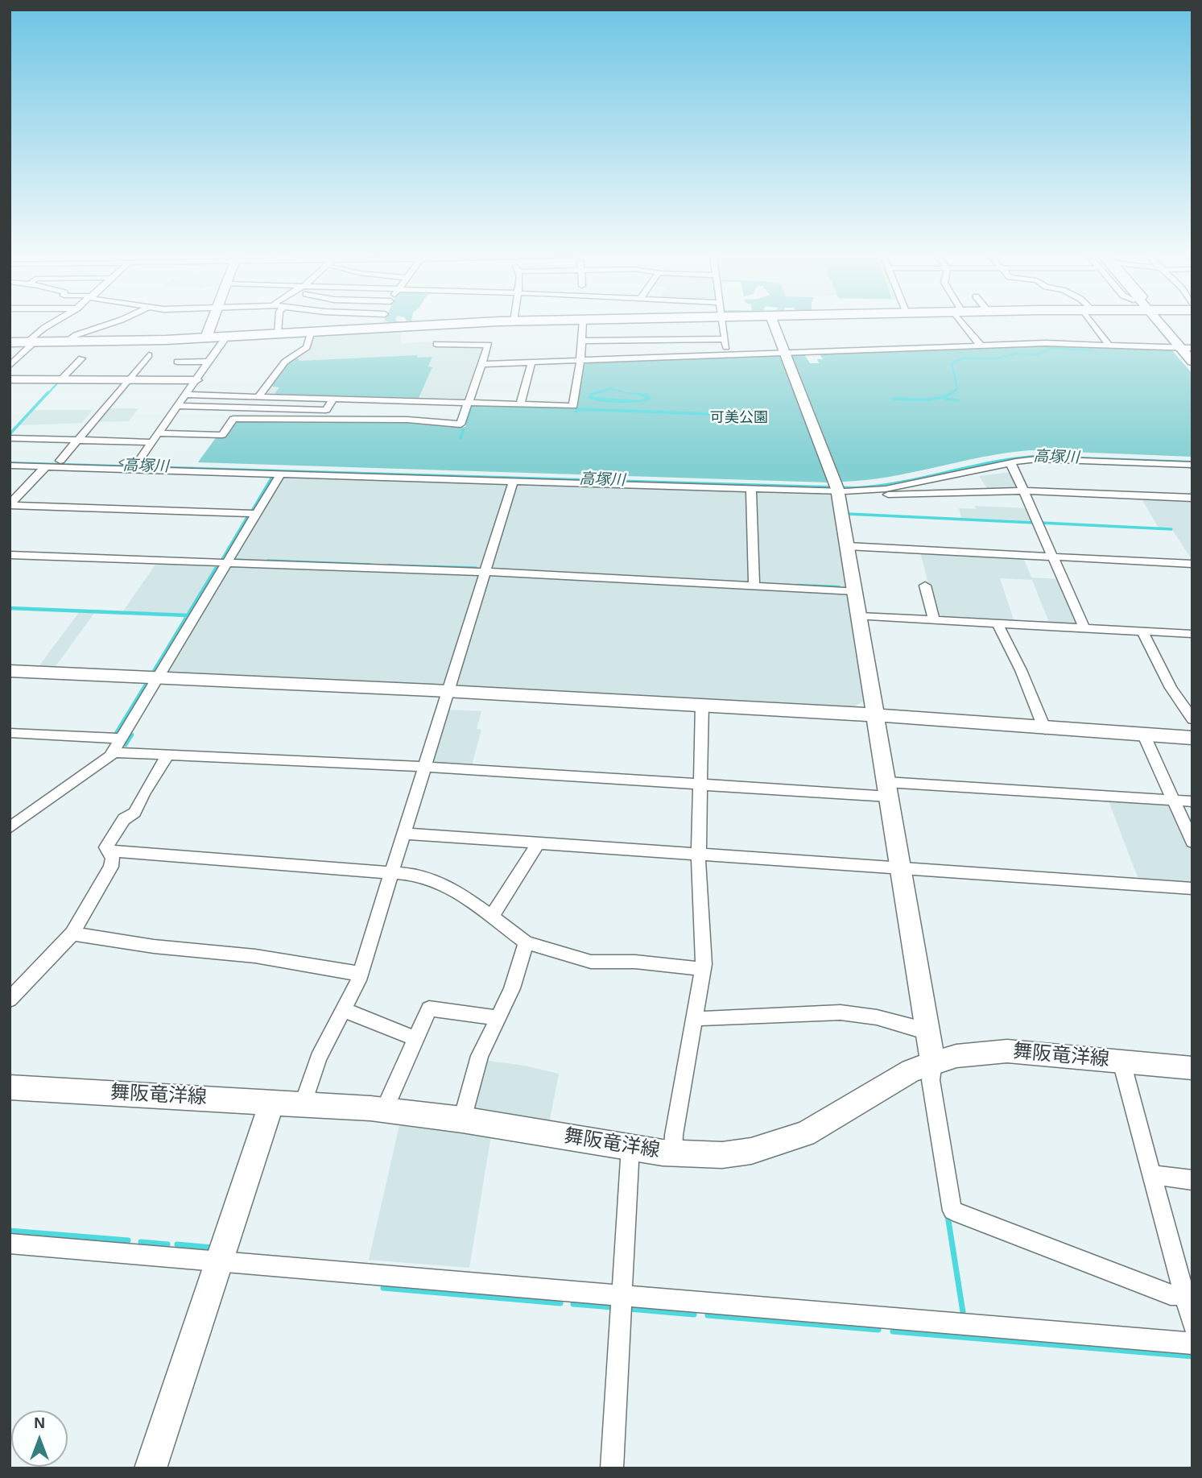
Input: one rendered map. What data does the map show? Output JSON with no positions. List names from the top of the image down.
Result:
{
  "streets": {
    "street": ["舞阪竜洋線"]
  },
  "water": ["高塚川"],
  "parks": ["可美公園"],
  "north": "top"
}
